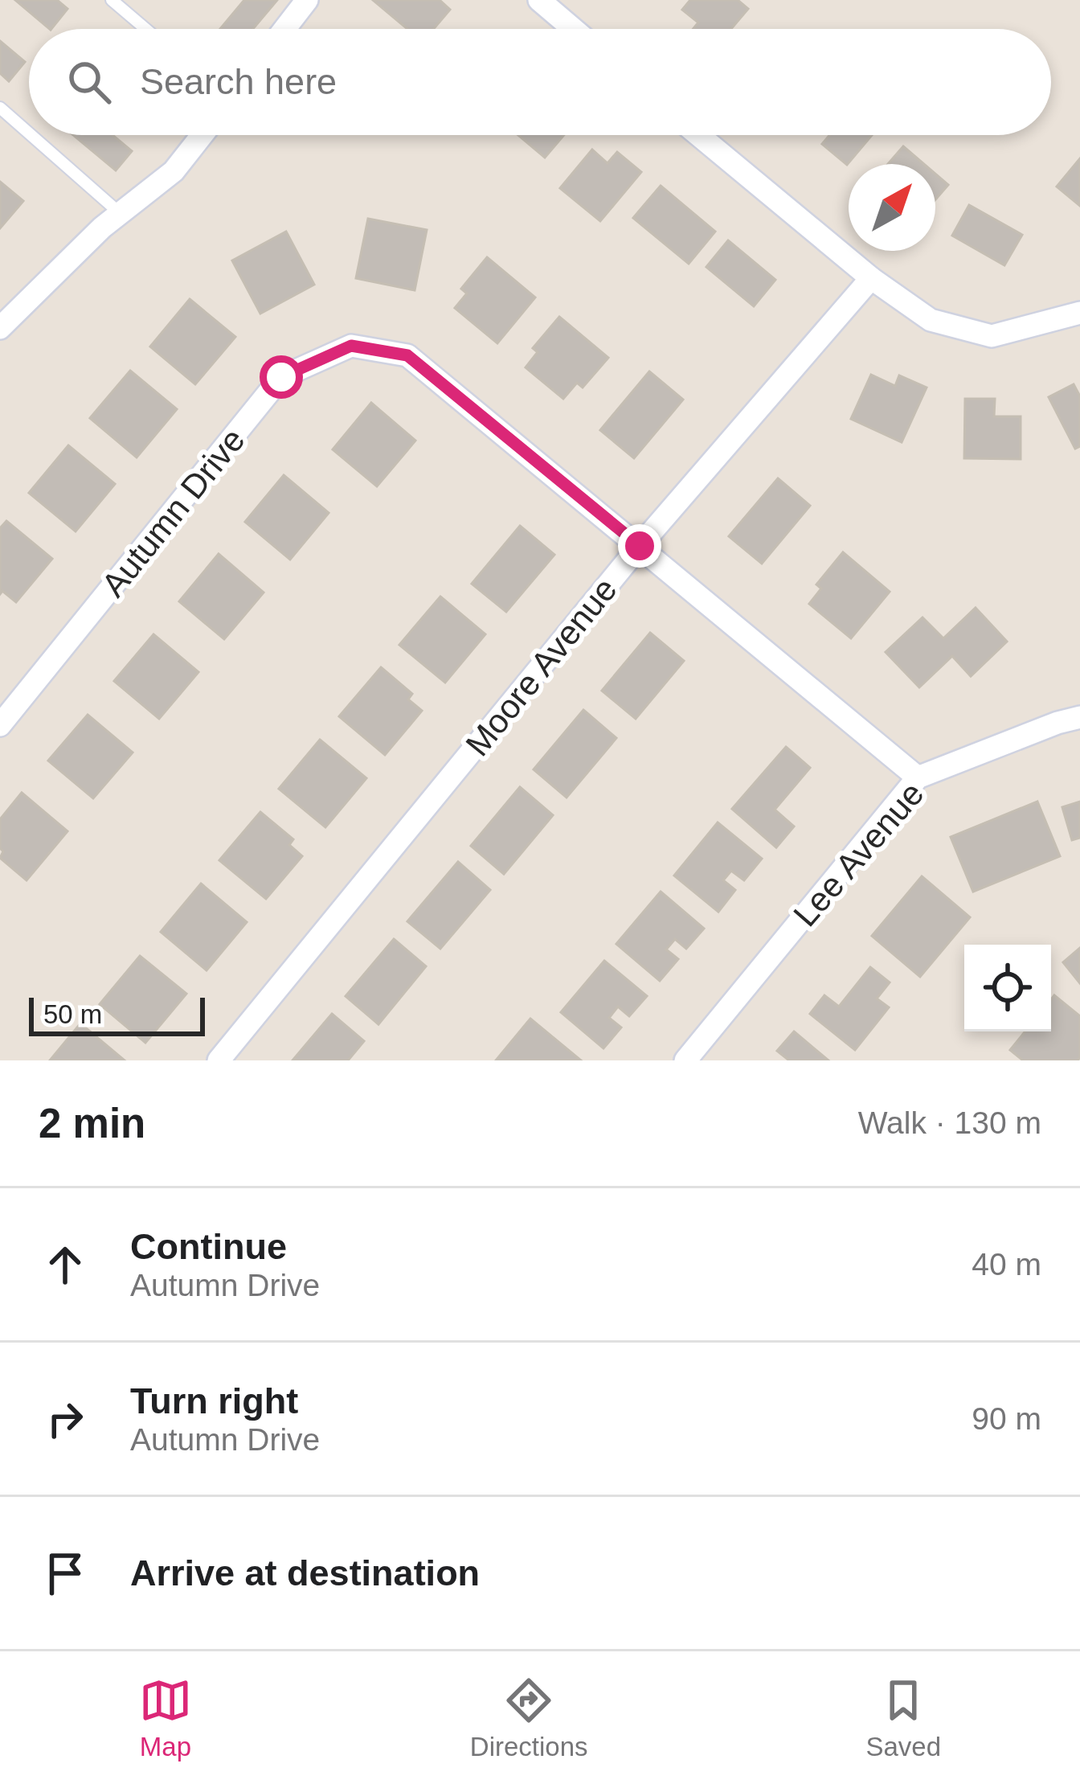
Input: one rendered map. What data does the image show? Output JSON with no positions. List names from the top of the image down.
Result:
{
  "streets": {
    "street": ["Autumn Drive", "Moore Avenue", "Lee Avenue"]
  },
  "crossings": [
    ["Autumn Drive", "Moore Avenue"],
    ["Autumn Drive", "Lee Avenue"]
  ],
  "scale_bar": "50 m",
  "north": "top right",
  "page": {
    "search": "Search here",
    "scale": "50 m",
    "heading": ["2 min", "Walk · 130 m"],
    "list": [
      ["Continue", "Autumn Drive", "40 m"],
      ["Turn right", "Autumn Drive", "90 m"],
      "Arrive at destination"
    ],
    "nav": ["Map", "Directions", "Saved"]
  }
}
